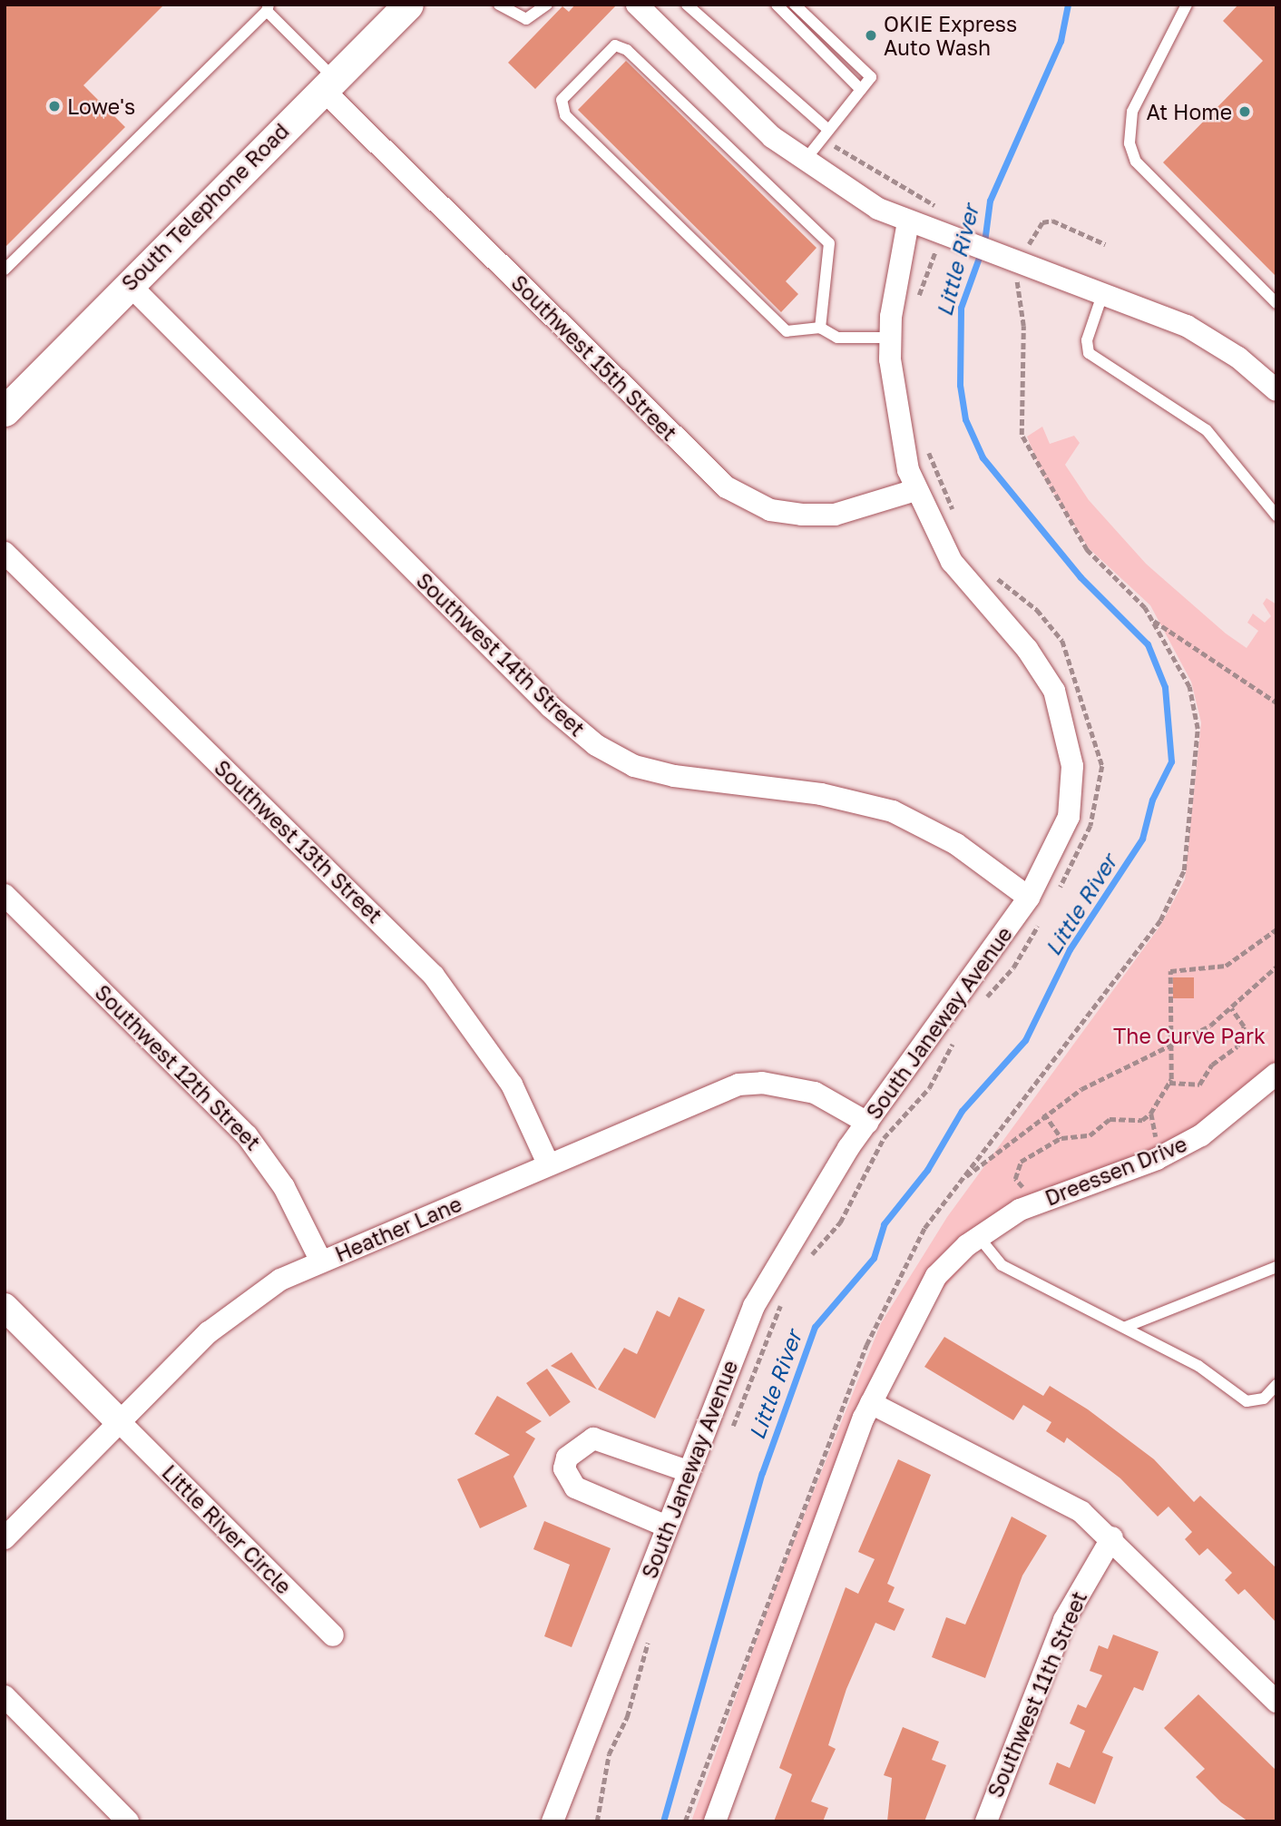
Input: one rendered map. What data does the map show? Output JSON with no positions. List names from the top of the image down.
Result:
{
  "streets": {
    "main road": ["South Telephone Road"],
    "street": [
      "Southwest 15th Street",
      "Southwest 14th Street",
      "Southwest 13th Street",
      "South Janeway Avenue",
      "Southwest 12th Street",
      "Dreessen Drive",
      "Heather Lane",
      "Little River Circle",
      "Southwest 11th Street"
    ]
  },
  "crossings": [
    ["South Telephone Road", "Southwest 15th Street"],
    ["South Telephone Road", "Southwest 14th Street"],
    ["Southwest 15th Street", "South Janeway Avenue"],
    ["Southwest 14th Street", "South Janeway Avenue"],
    ["Southwest 13th Street", "Heather Lane"],
    ["South Janeway Avenue", "Heather Lane"],
    ["Southwest 12th Street", "Heather Lane"],
    ["Heather Lane", "Little River Circle"]
  ],
  "water": ["Little River"],
  "parks": ["The Curve Park"],
  "places": ["OKIE Express Auto Wash", "Lowe's", "At Home"]
}
